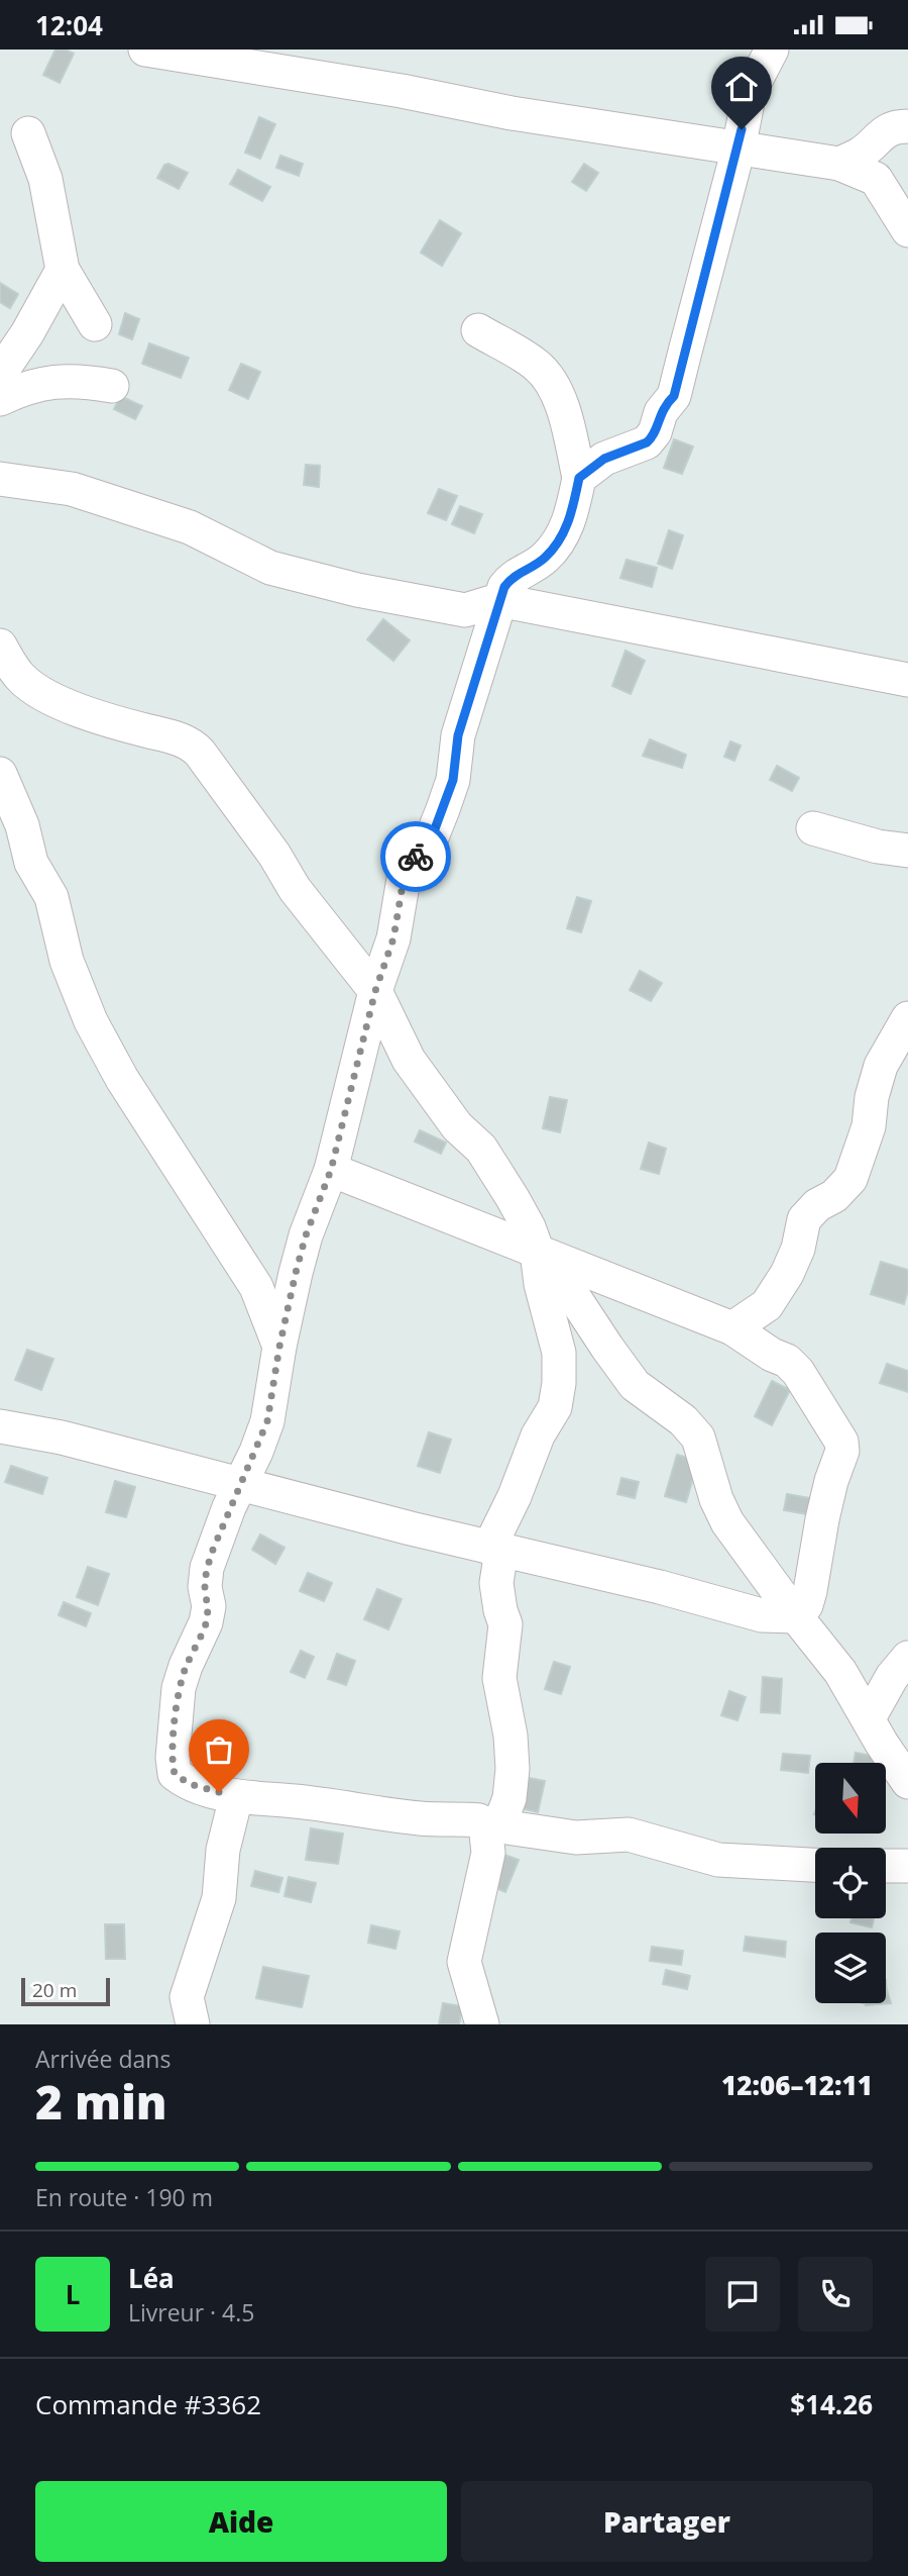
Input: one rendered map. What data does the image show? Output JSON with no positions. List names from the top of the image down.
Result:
{
  "scale_bar": "20 m",
  "north": "bottom",
  "page": {
    "status": "12:04",
    "scale": "20 m",
    "heading": ["2 min", "Arrivée dans", "12:06–12:11"],
    "panel": [
      "Léa",
      "Livreur · 4.5",
      "Commande #3362",
      "$14.26"
    ],
    "bar": "En route · 190 m",
    "round": "L",
    "buttons": ["Aide", "Partager"]
  }
}
